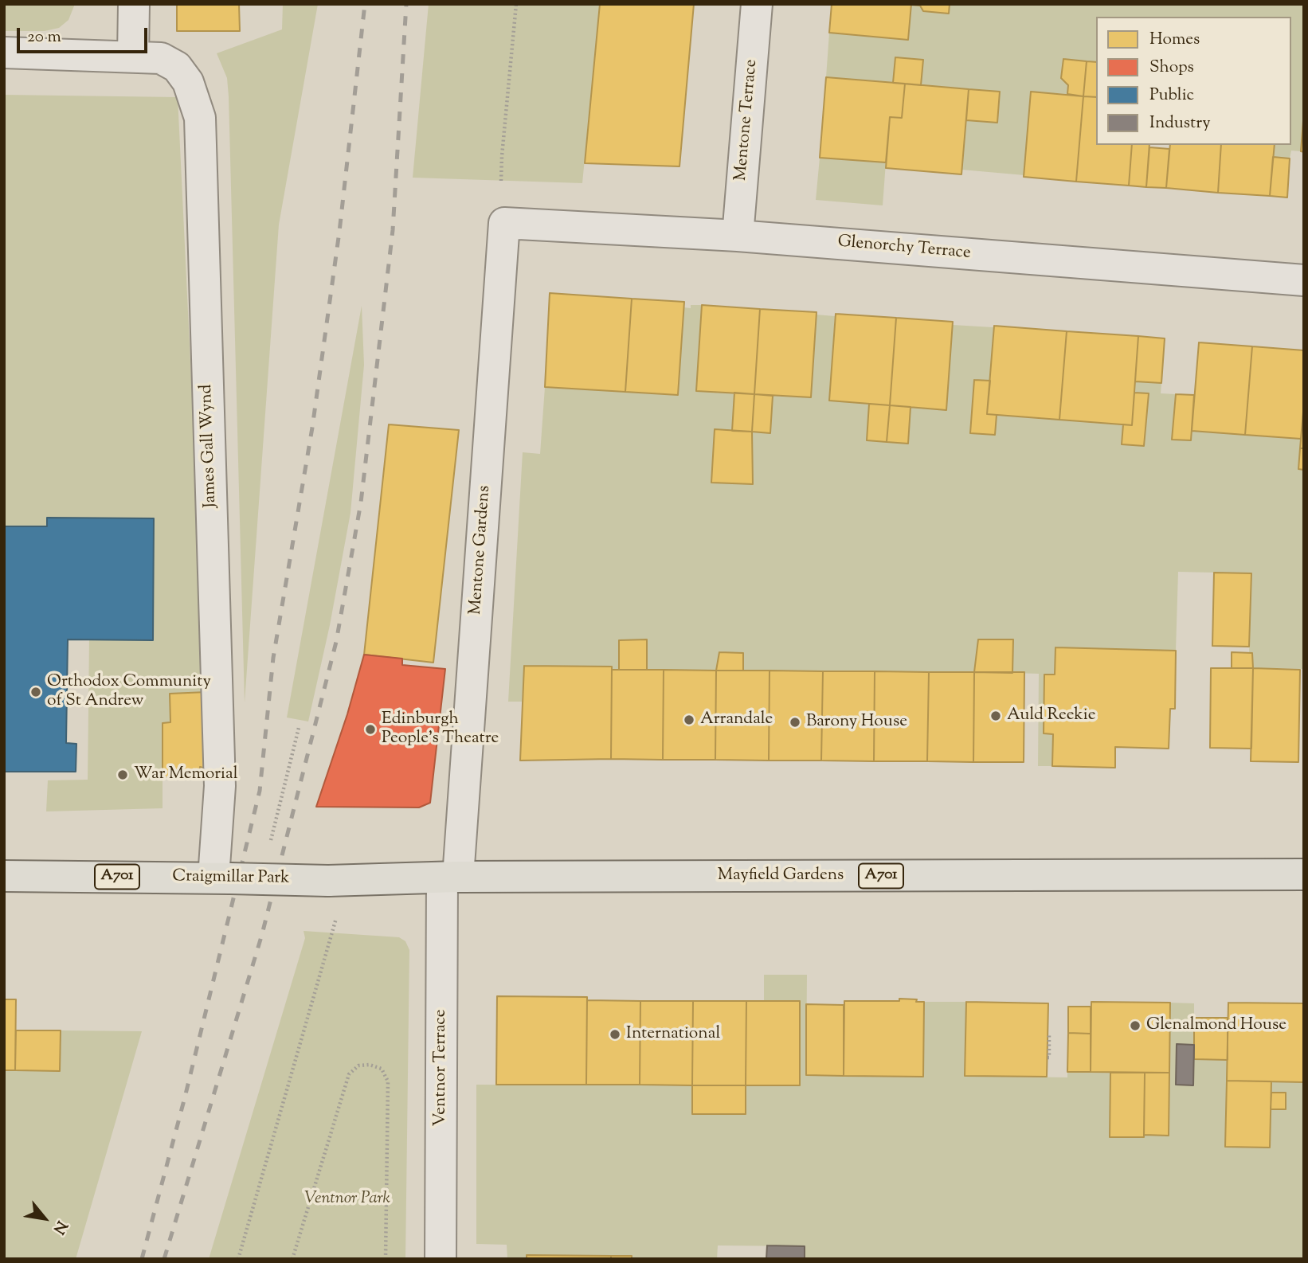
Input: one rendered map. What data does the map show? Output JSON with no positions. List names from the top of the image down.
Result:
{
  "streets": {
    "main road": ["Mayfield Gardens", "A701", "Craigmillar Park"],
    "street": [
      "Mentone Terrace",
      "Glenorchy Terrace",
      "James Gall Wynd",
      "Mentone Gardens",
      "Ventnor Terrace"
    ]
  },
  "crossings": [
    ["Mentone Terrace", "Glenorchy Terrace"],
    ["Glenorchy Terrace", "Mentone Gardens"],
    ["James Gall Wynd", "Craigmillar Park"],
    ["Mentone Gardens", "Mayfield Gardens"],
    ["Mentone Gardens", "Craigmillar Park"],
    ["Mentone Gardens", "Ventnor Terrace"],
    ["Mayfield Gardens", "Craigmillar Park"],
    ["Mayfield Gardens", "Ventnor Terrace"],
    ["Craigmillar Park", "Ventnor Terrace"]
  ],
  "parks": ["Ventnor Park"],
  "places": [
    "Orthodox Community of St Andrew",
    "Auld Reekie",
    "Arrandale",
    "Barony House",
    "Edinburgh People's Theatre",
    "War Memorial",
    "Glenalmond House",
    "International"
  ],
  "legend": [
    "Homes",
    "Shops",
    "Public",
    "Industry"
  ],
  "scale_bar": "20 m",
  "north": "bottom right"
}
